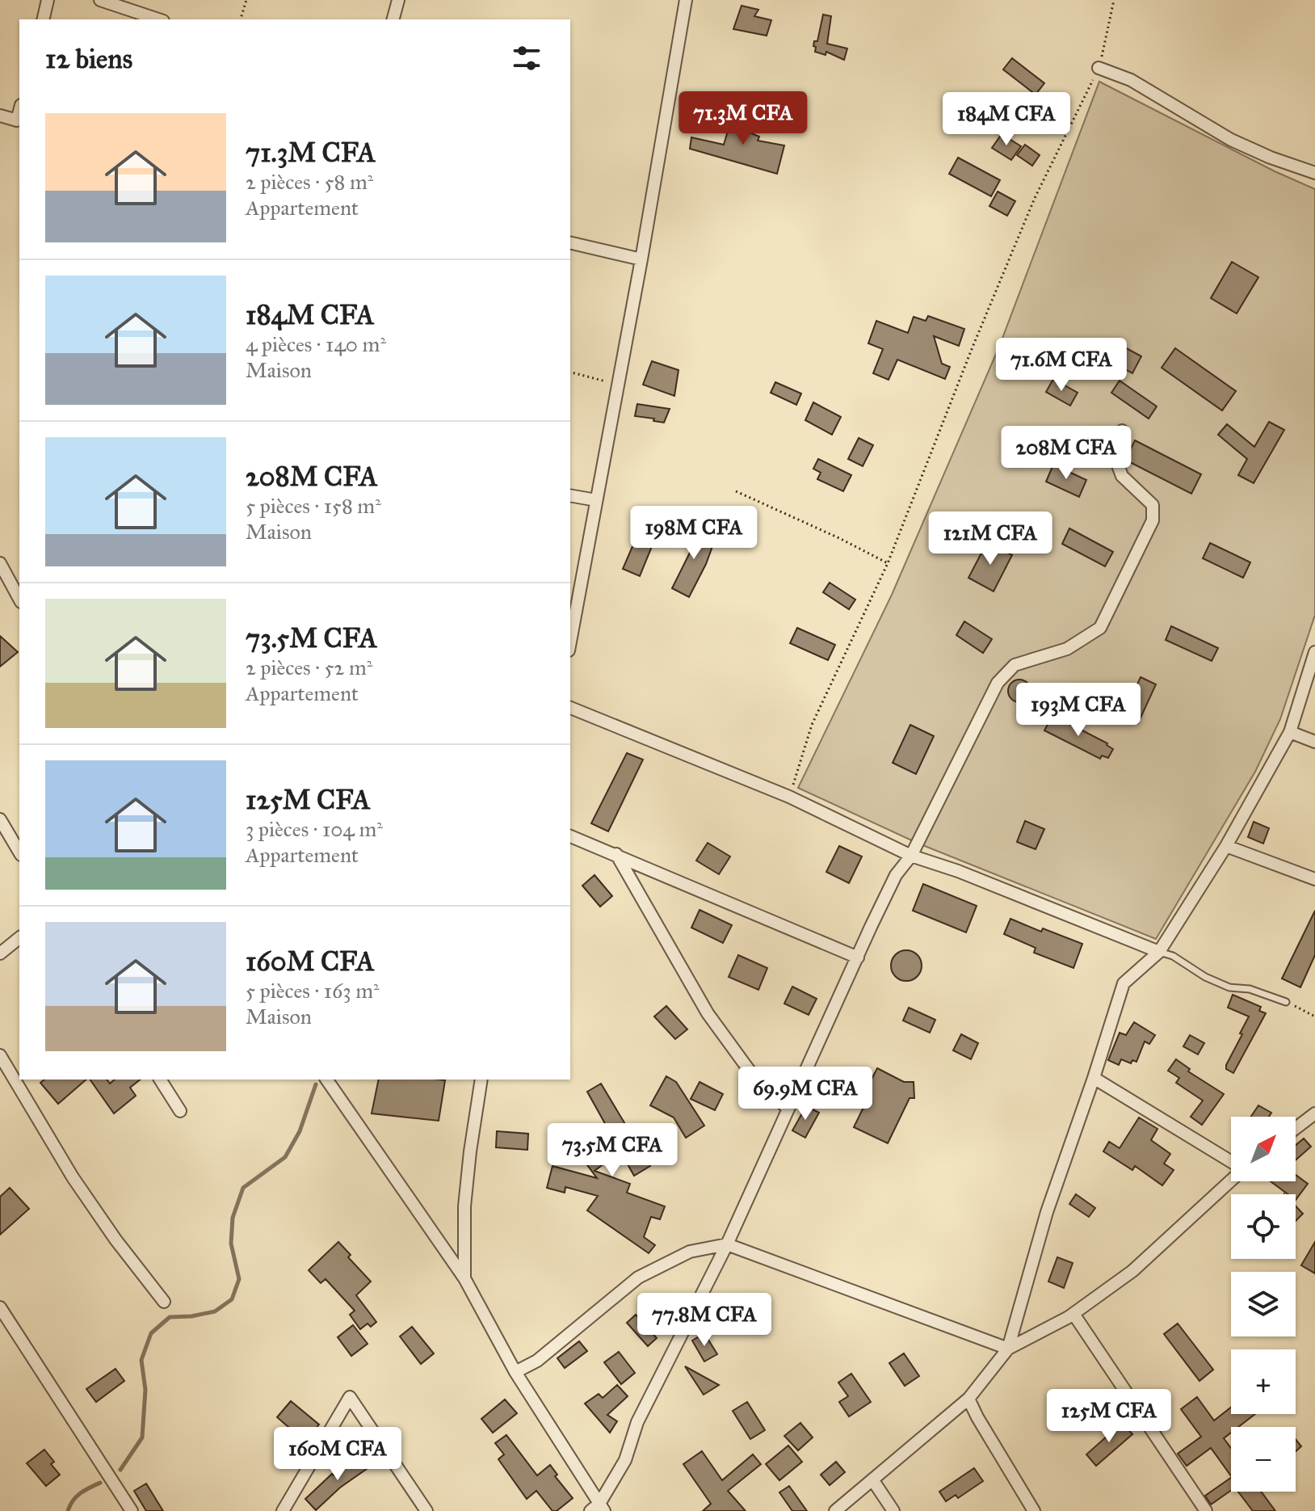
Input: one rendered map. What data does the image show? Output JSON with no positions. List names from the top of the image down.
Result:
{
  "north": "top right",
  "page": {
    "heading": "12 biens",
    "price": [
      "71.3M CFA",
      "184M CFA",
      "71.6M CFA",
      "208M CFA",
      "198M CFA",
      "121M CFA",
      "193M CFA",
      "69.9M CFA",
      "73.5M CFA",
      "77.8M CFA",
      "125M CFA",
      "160M CFA"
    ],
    "list": [
      {
        "name": "71.3M CFA",
        "note": "2 pièces · 58 m² · Appartement"
      },
      {
        "name": "184M CFA",
        "note": "4 pièces · 140 m² · Maison"
      },
      {
        "name": "208M CFA",
        "note": "5 pièces · 158 m² · Maison"
      },
      {
        "name": "73.5M CFA",
        "note": "2 pièces · 52 m² · Appartement"
      },
      {
        "name": "125M CFA",
        "note": "3 pièces · 104 m² · Appartement"
      },
      {
        "name": "160M CFA",
        "note": "5 pièces · 163 m² · Maison"
      }
    ],
    "map_buttons": ["+", "−"]
  }
}
